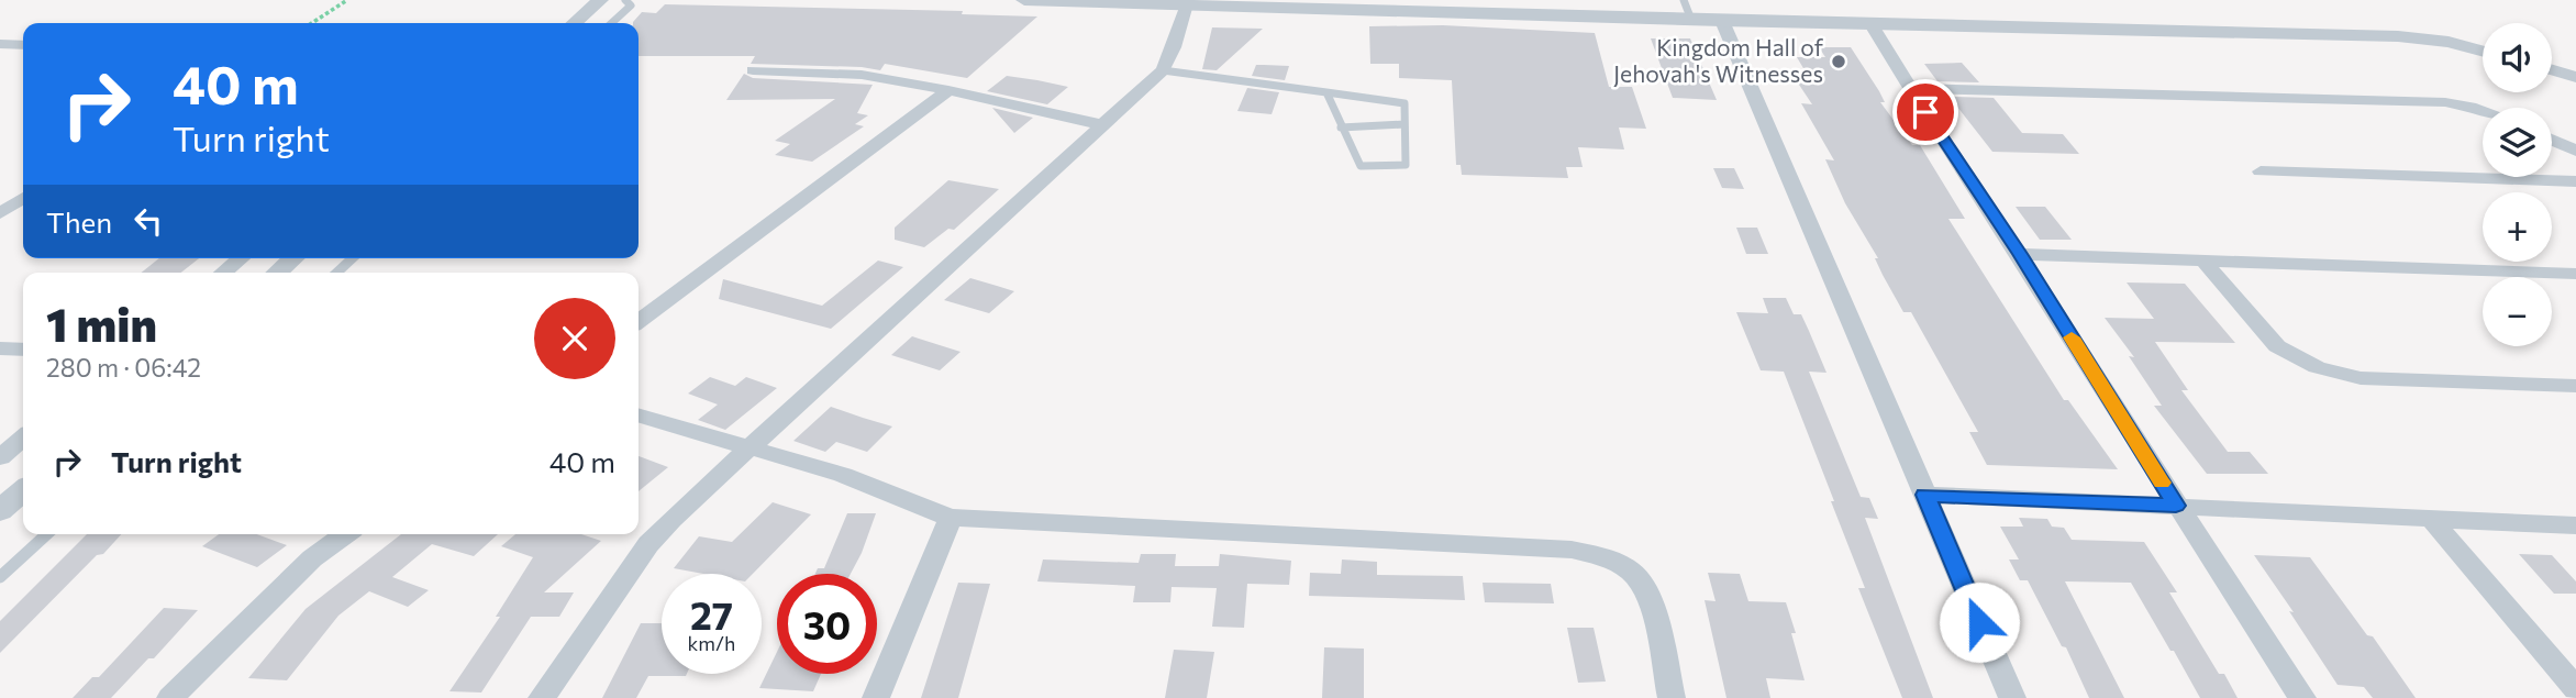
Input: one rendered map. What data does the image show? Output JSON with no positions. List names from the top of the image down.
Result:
{
  "places": ["Kingdom Hall of Jehovah's Witnesses"],
  "page": {
    "map_buttons": ["+", "−"],
    "turn": ["40 m", "Turn right"],
    "then": "Then",
    "heading": ["1 min", "280 m · 06:42"],
    "list": [
      {
        "name": "Turn right",
        "value": "40 m"
      }
    ],
    "speed": "27 km/h",
    "limit": "30"
  }
}
